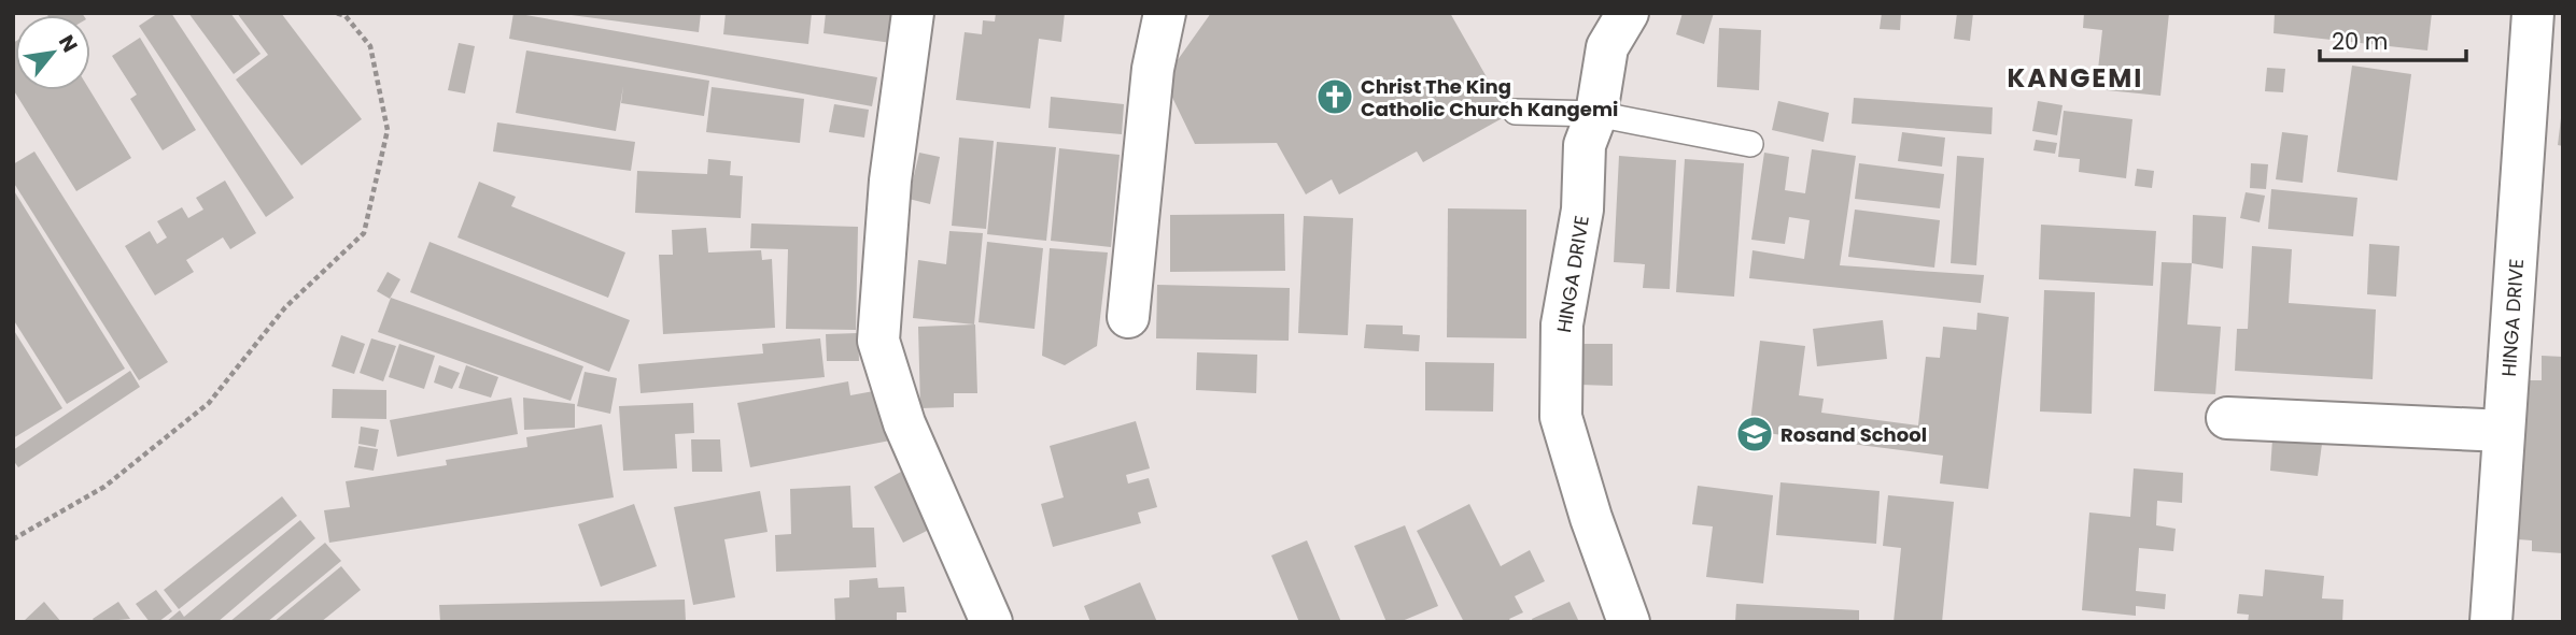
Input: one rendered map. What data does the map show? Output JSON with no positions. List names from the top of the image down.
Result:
{
  "streets": {
    "street": ["HINGA DRIVE"]
  },
  "districts": ["KANGEMI"],
  "places": {
    "church": ["Christ The King Catholic Church Kangemi"],
    "school or university": ["Rosand School"]
  },
  "scale_bar": "20 m",
  "north": "top right"
}
